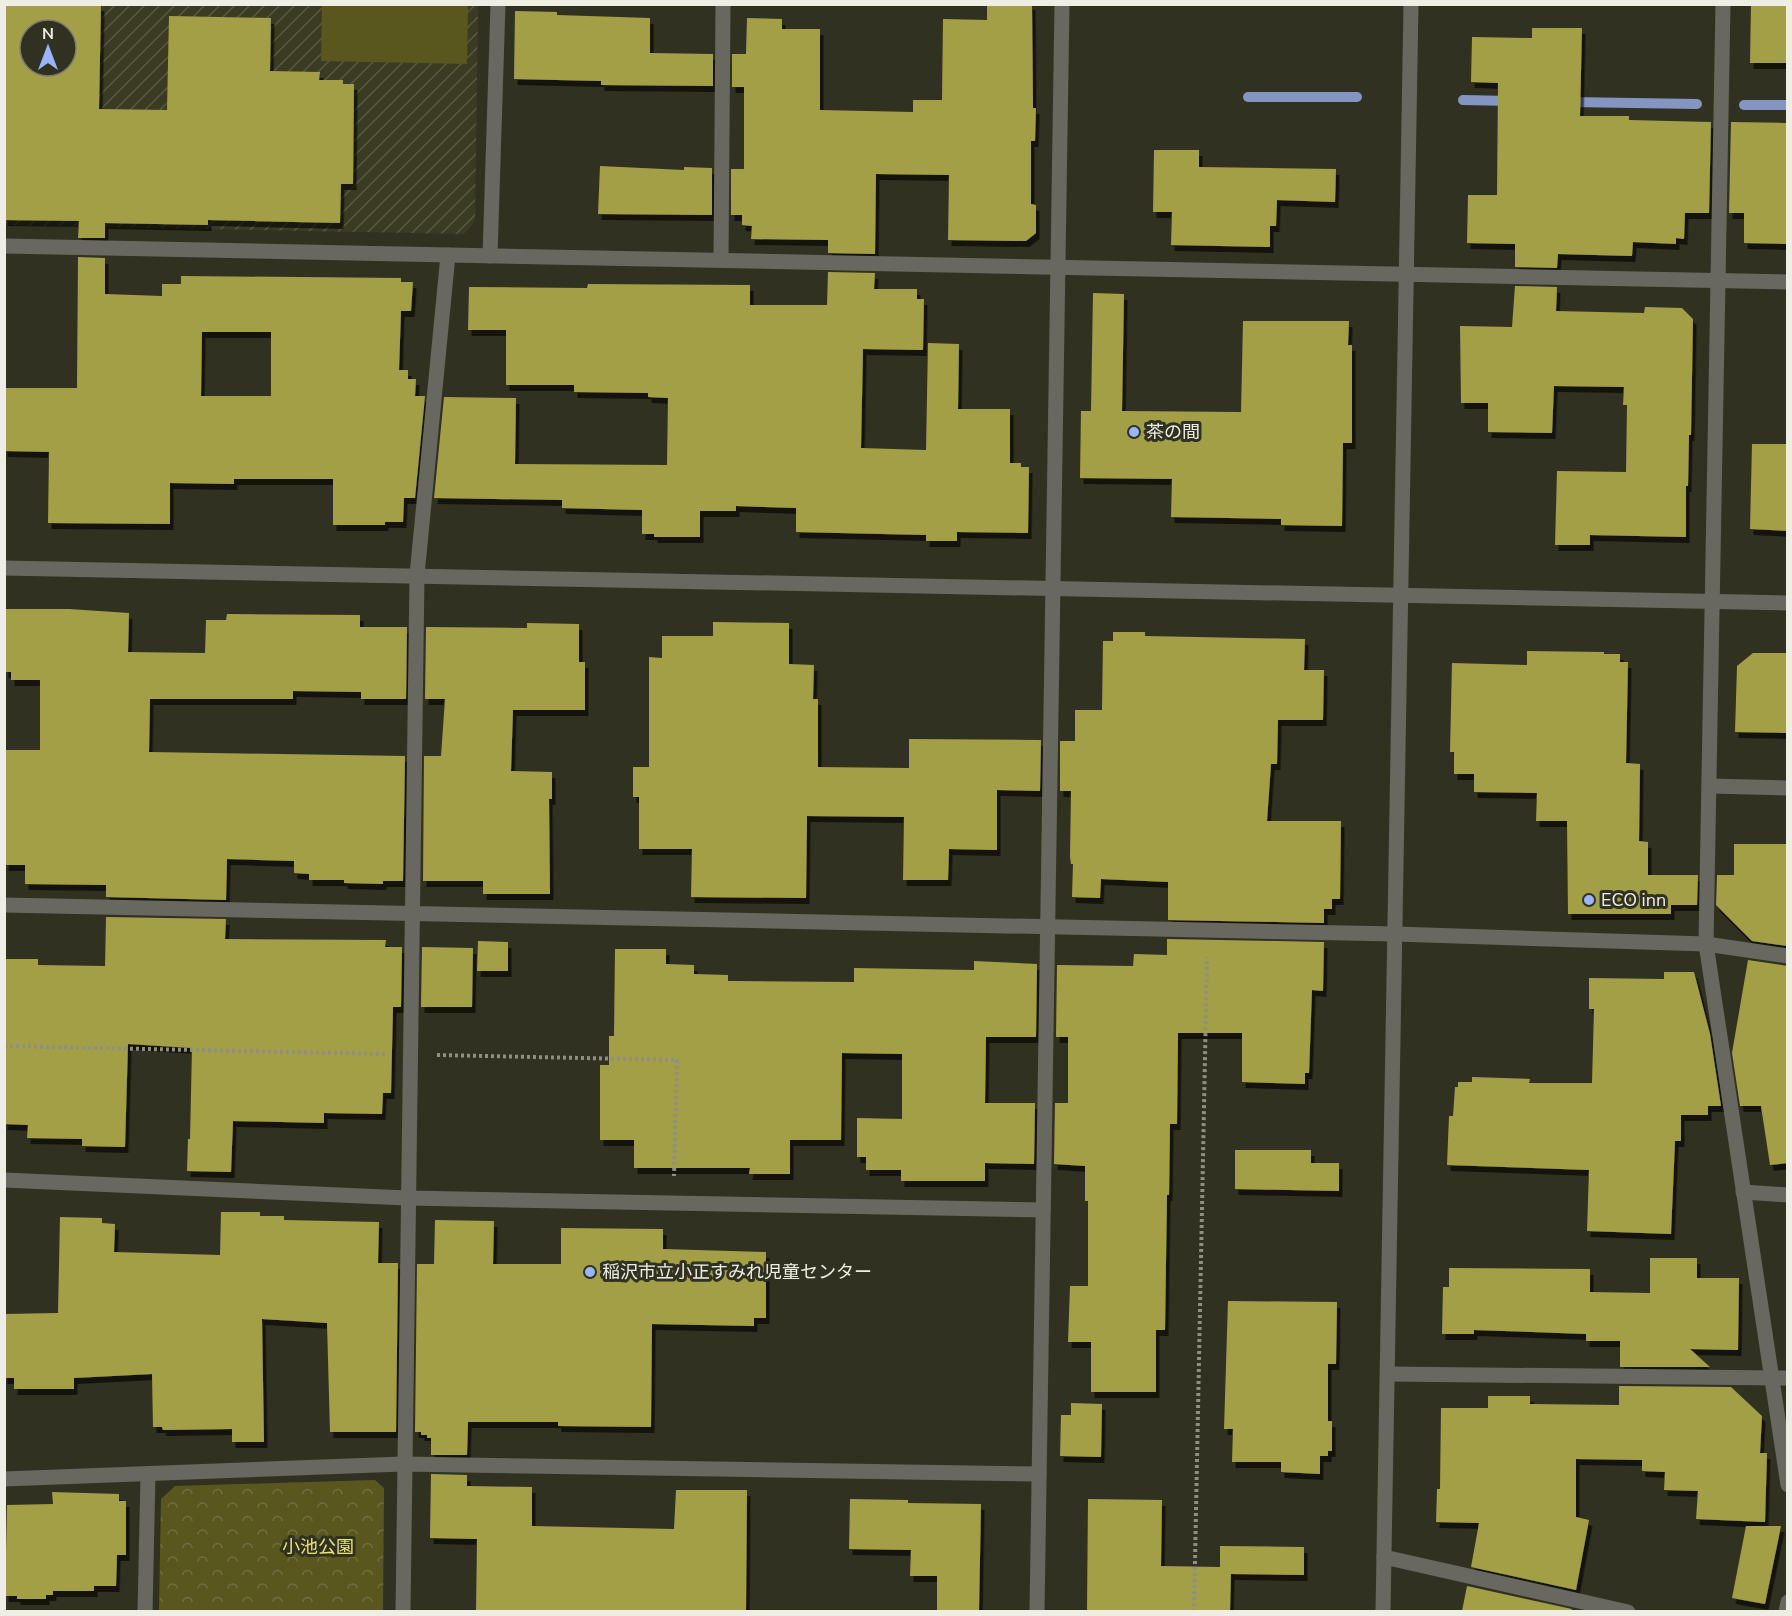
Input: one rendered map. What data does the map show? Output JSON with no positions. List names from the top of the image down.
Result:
{
  "parks": ["小池公園"],
  "places": ["茶の間", "ECO inn", "稲沢市立小正すみれ児童センター"],
  "north": "top"
}
